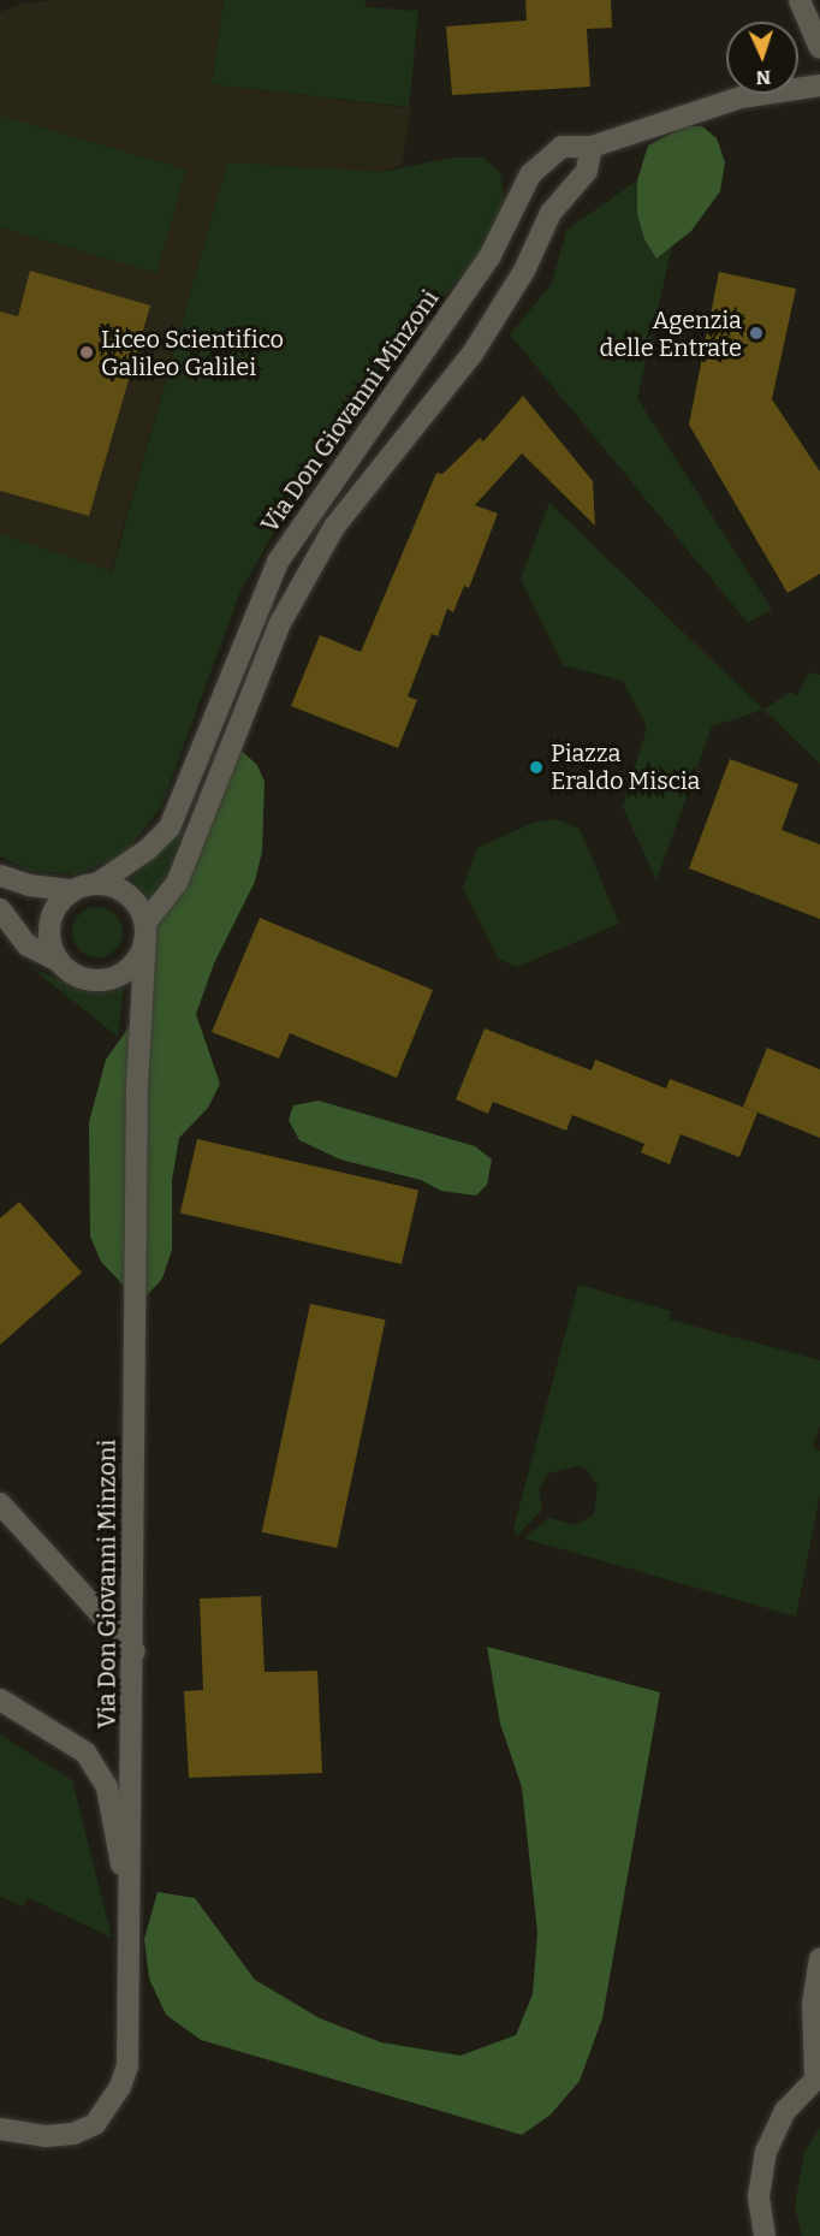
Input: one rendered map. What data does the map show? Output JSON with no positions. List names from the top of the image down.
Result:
{
  "streets": {
    "street": ["Via Don Giovanni Minzoni"]
  },
  "places": ["Agenzia delle Entrate", "Liceo Scientifico Galileo Galilei", "Piazza Eraldo Miscia"],
  "north": "bottom"
}
